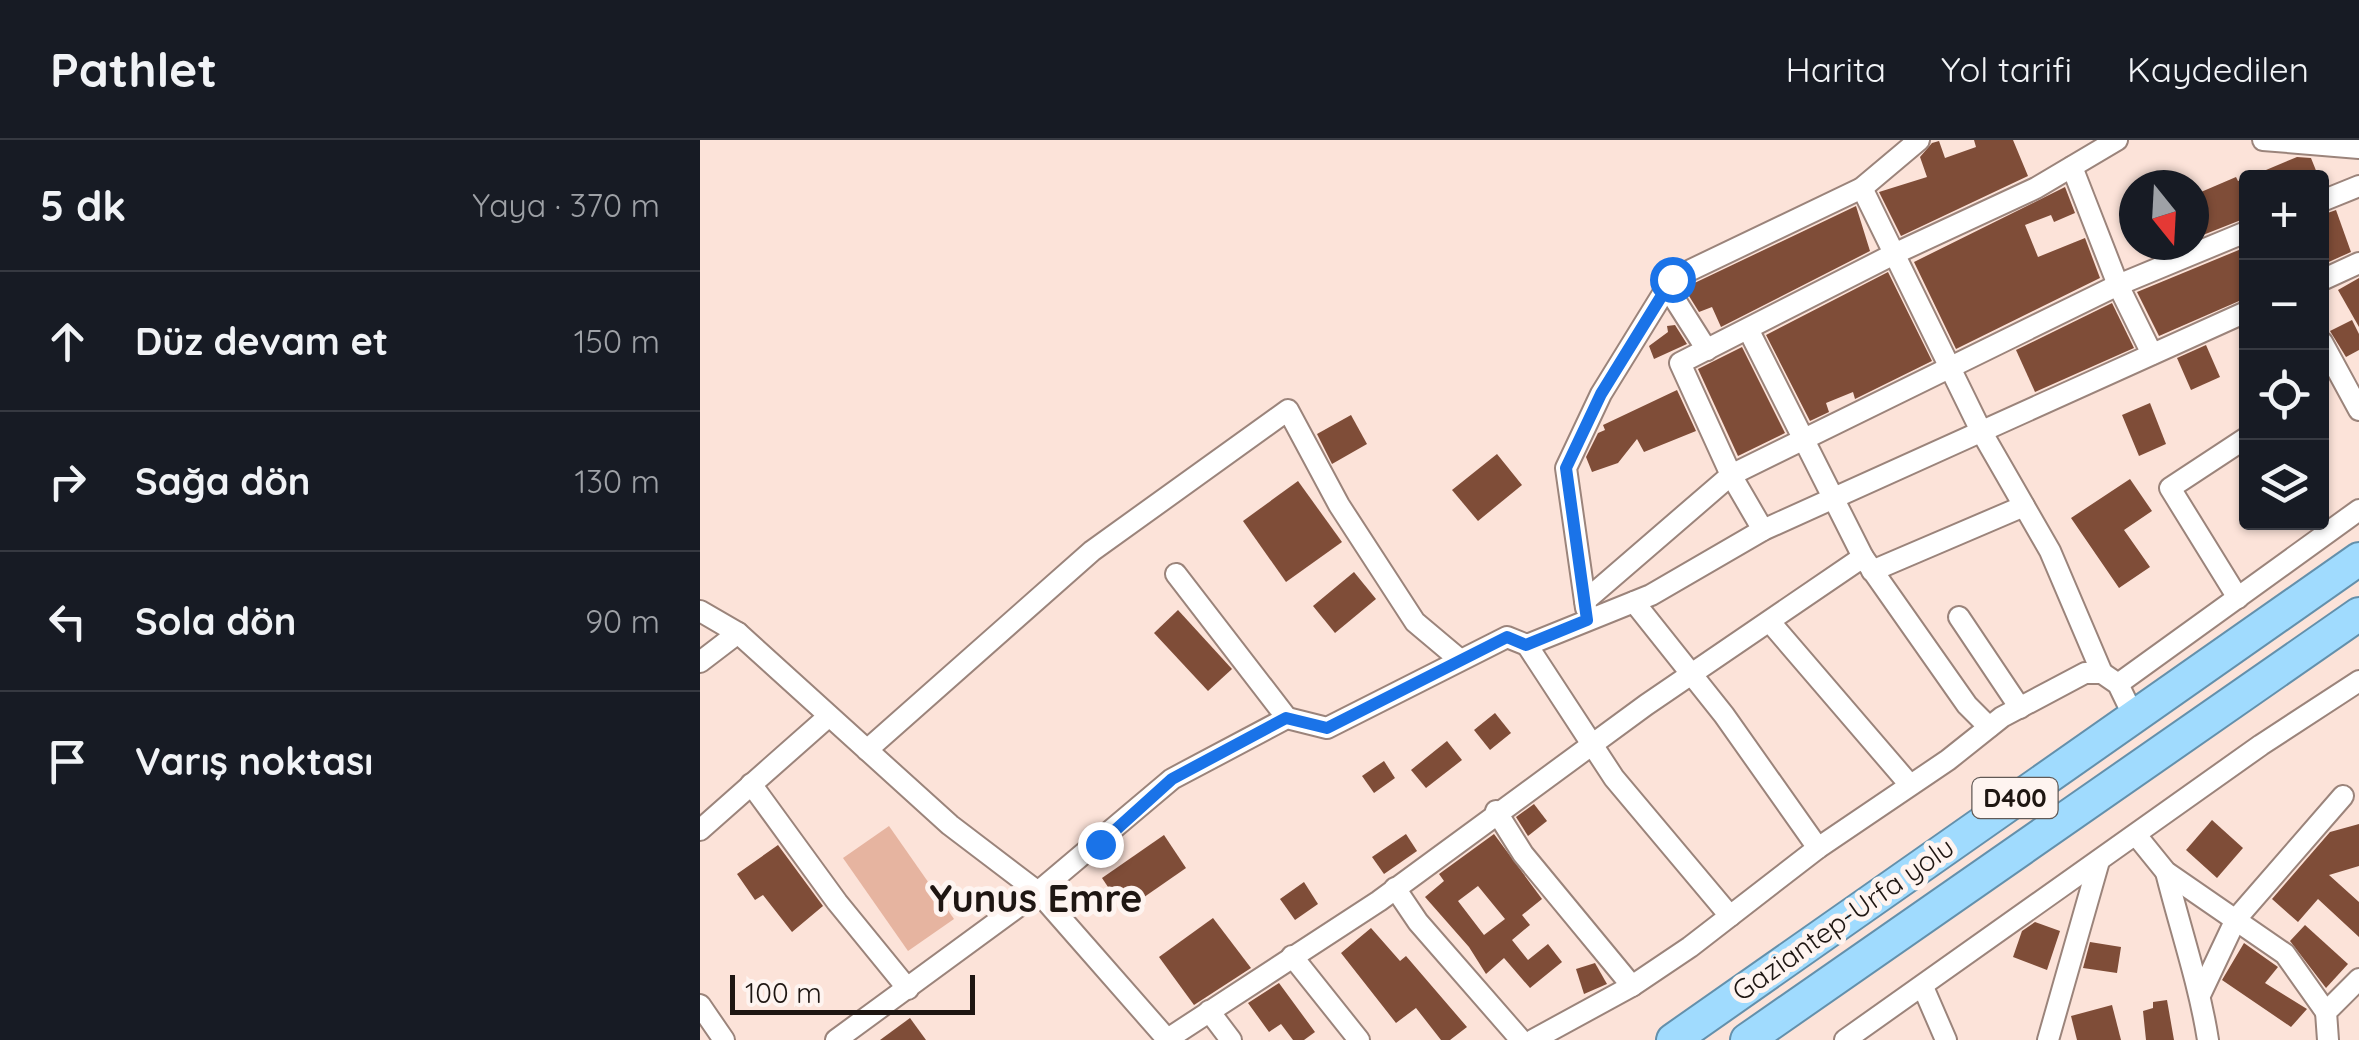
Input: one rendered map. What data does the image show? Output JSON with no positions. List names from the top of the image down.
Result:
{
  "streets": {
    "highway": ["D400", "Gaziantep-Urfa yolu"]
  },
  "districts": ["Yunus Emre"],
  "scale_bar": "100 m",
  "north": "bottom",
  "page": {
    "header": "Pathlet",
    "nav": ["Harita", "Yol tarifi", "Kaydedilen"],
    "heading": ["5 dk", "Yaya · 370 m"],
    "map_buttons": ["+", "−"],
    "list": [
      ["Düz devam et", "150 m"],
      ["Sağa dön", "130 m"],
      ["Sola dön", "90 m"],
      "Varış noktası"
    ],
    "scale": "100 m"
  }
}
